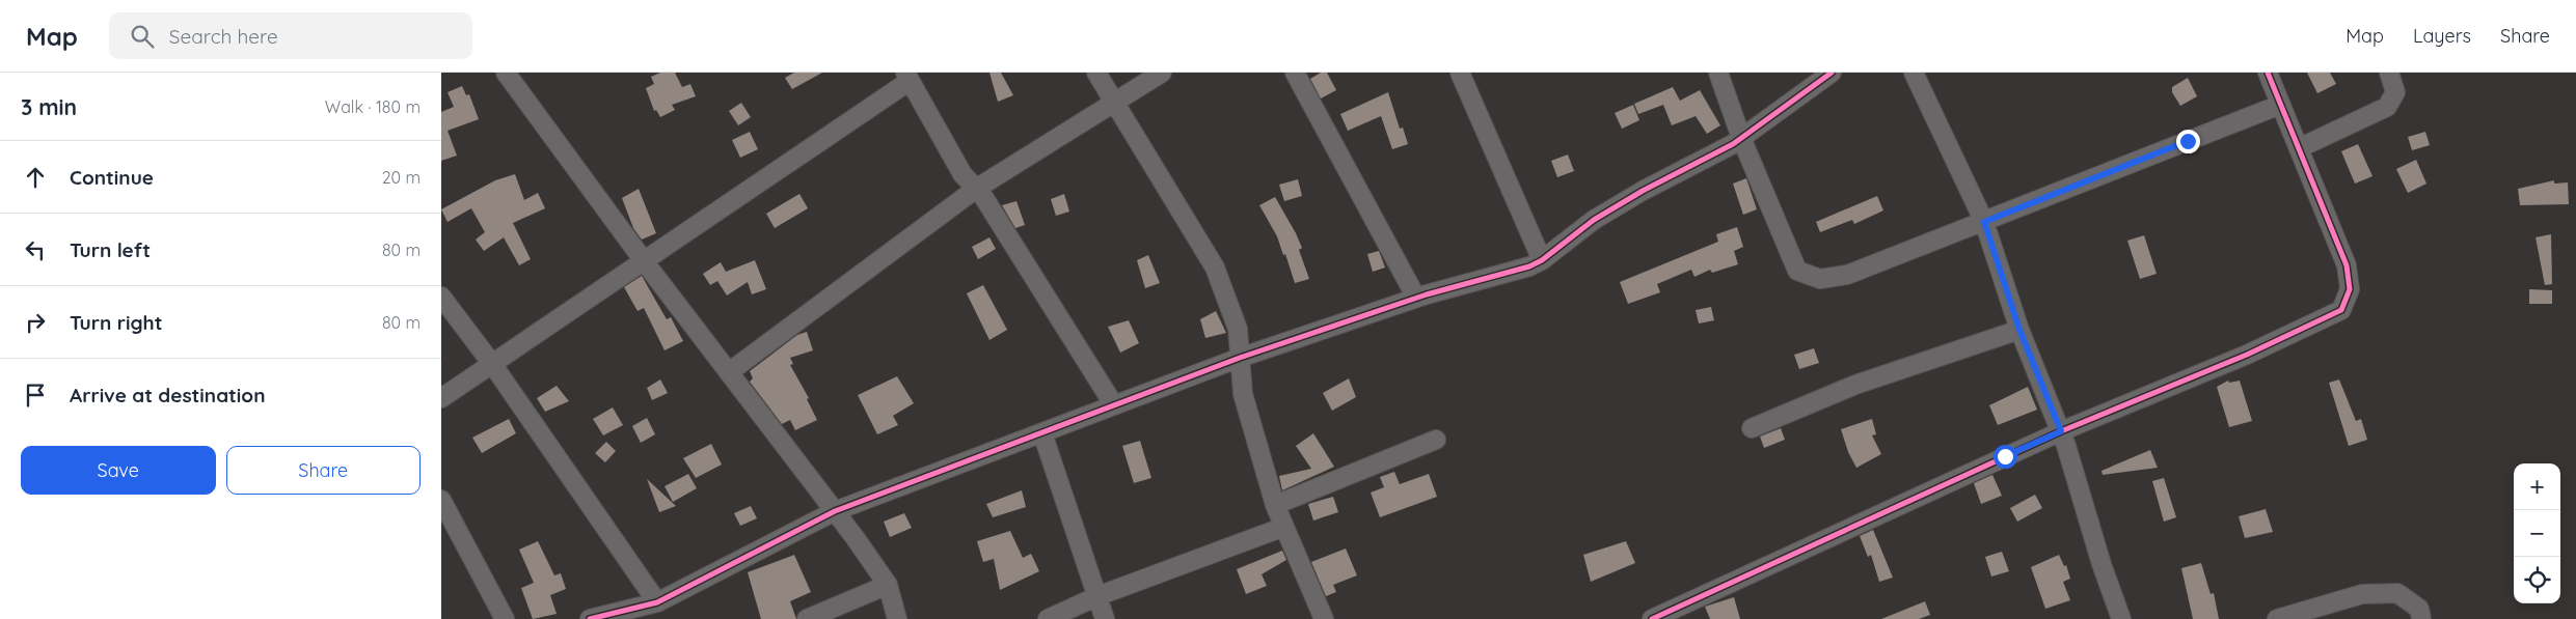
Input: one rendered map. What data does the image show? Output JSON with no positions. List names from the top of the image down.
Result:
{
  "page": {
    "header": "Map",
    "search": "Search here",
    "nav": ["Map", "Layers", "Share"],
    "heading": ["3 min", "Walk · 180 m"],
    "list": [
      ["Continue", "20 m"],
      ["Turn left", "80 m"],
      ["Turn right", "80 m"],
      "Arrive at destination"
    ],
    "buttons": ["Save", "Share"],
    "map_buttons": ["+", "−"]
  }
}
